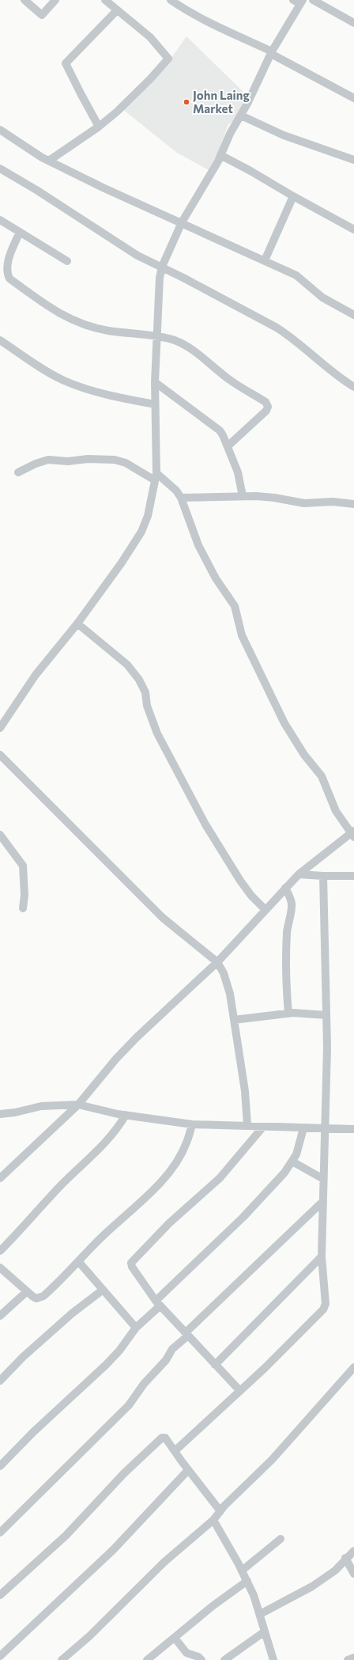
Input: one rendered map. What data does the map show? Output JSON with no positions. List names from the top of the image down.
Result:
{
  "places": ["John Laing Market"]
}
